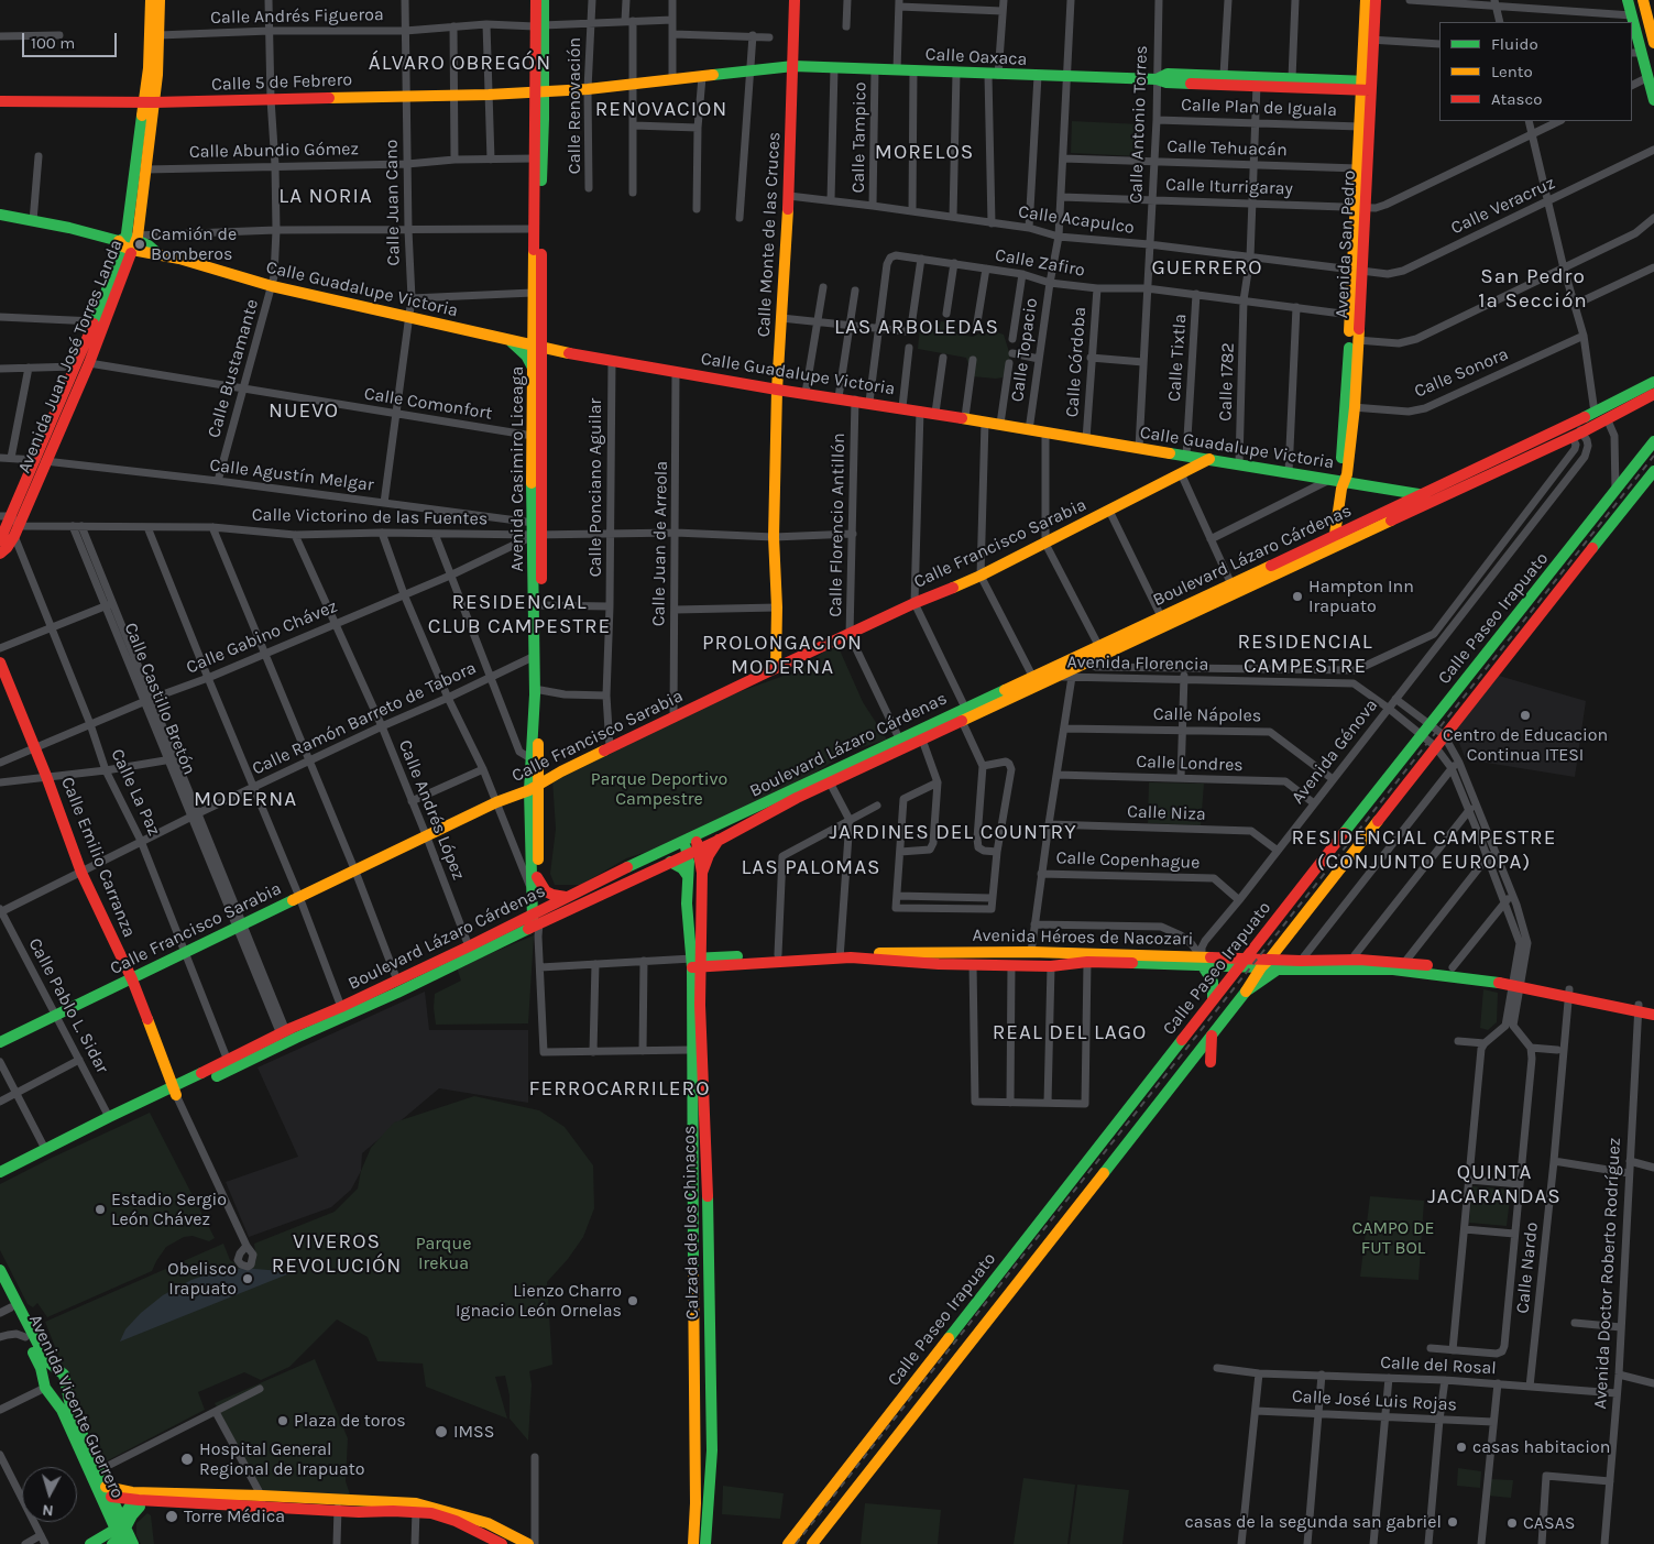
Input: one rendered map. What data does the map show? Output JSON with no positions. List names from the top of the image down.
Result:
{
  "streets": {
    "main road": [
      "Calle Oaxaca",
      "Calle 5 de Febrero",
      "Calle Monte de las Cruces",
      "Avenida San Pedro",
      "Calle Guadalupe Victoria",
      "Avenida Juan José Torres Landa",
      "Avenida Casimiro Liceaga",
      "Calle Francisco Sarabia",
      "Boulevard Lázaro Cárdenas",
      "Calle Paseo Irapuato",
      "Calle Emilio Carranza",
      "Avenida Héroes de Nacozari",
      "Calzada de los Chinacos",
      "Avenida Vicente Guerrero"
    ],
    "street": [
      "Calle Andrés Figueroa",
      "Calle Renovación",
      "Calle Plan de Iguala",
      "Calle Antonio Torres",
      "Calle Tampico",
      "Calle Tehuacán",
      "Calle Abundio Gómez",
      "Calle Iturrigaray",
      "Calle Juan Cano",
      "Calle Veracruz",
      "Calle Acapulco",
      "Calle Zafiro",
      "Calle Topacio",
      "Calle Tixtla",
      "Calle Córdoba",
      "Calle Bustamante",
      "Calle Sonora",
      "Calle 1782",
      "Calle Comonfort",
      "Calle Agustín Melgar",
      "Calle Ponciano Aguilar",
      "Calle Victorino de las Fuentes",
      "Calle Florencio Antillón",
      "Calle Juan de Arreola",
      "Calle Gabino Chávez",
      "Avenida Florencia",
      "Calle Castillo Bretón",
      "Calle Nápoles",
      "Calle Ramón Barreto de Tabora",
      "Avenida Génova",
      "Calle Londres",
      "Calle La Paz",
      "Calle Andrés López",
      "Calle Niza",
      "Calle Copenhague",
      "Calle Pablo L. Sidar",
      "Calle Nardo",
      "Avenida Doctor Roberto Rodríguez",
      "Calle del Rosal",
      "Calle José Luis Rojas"
    ]
  },
  "crossings": [
    ["Calle Andrés Figueroa", "Calle Renovación"],
    ["Calle Andrés Figueroa", "Calle Juan Cano"],
    ["Calle Andrés Figueroa", "Avenida Juan José Torres Landa"],
    ["Calle Andrés Figueroa", "Calle Bustamante"],
    ["Calle Andrés Figueroa", "Avenida Casimiro Liceaga"],
    ["Calle Oaxaca", "Calle 5 de Febrero"],
    ["Calle Oaxaca", "Calle Antonio Torres"],
    ["Calle Oaxaca", "Calle Tampico"],
    ["Calle Oaxaca", "Calle Monte de las Cruces"],
    ["Calle Oaxaca", "Avenida San Pedro"],
    ["Calle Oaxaca", "Calle Topacio"],
    ["Calle Oaxaca", "Calle 1782"],
    ["Calle 5 de Febrero", "Calle Renovación"],
    ["Calle 5 de Febrero", "Calle Juan Cano"],
    ["Calle 5 de Febrero", "Calle Monte de las Cruces"],
    ["Calle 5 de Febrero", "Avenida Juan José Torres Landa"],
    ["Calle 5 de Febrero", "Calle Bustamante"],
    ["Calle 5 de Febrero", "Avenida Casimiro Liceaga"],
    ["Calle Plan de Iguala", "Calle Antonio Torres"],
    ["Calle Plan de Iguala", "Avenida San Pedro"],
    ["Calle Plan de Iguala", "Calle 1782"],
    ["Calle Antonio Torres", "Calle Tehuacán"],
    ["Calle Antonio Torres", "Calle Iturrigaray"],
    ["Calle Antonio Torres", "Calle Acapulco"],
    ["Calle Antonio Torres", "Calle Zafiro"],
    ["Calle Antonio Torres", "Calle Guadalupe Victoria"],
    ["Calle Tampico", "Calle Acapulco"],
    ["Calle Tehuacán", "Avenida San Pedro"],
    ["Calle Tehuacán", "Calle Topacio"],
    ["Calle Tehuacán", "Calle 1782"],
    ["Calle Abundio Gómez", "Calle Juan Cano"],
    ["Calle Abundio Gómez", "Avenida Juan José Torres Landa"],
    ["Calle Abundio Gómez", "Calle Bustamante"],
    ["Calle Abundio Gómez", "Avenida Casimiro Liceaga"],
    ["Calle Iturrigaray", "Avenida San Pedro"],
    ["Calle Iturrigaray", "Calle Topacio"],
    ["Calle Iturrigaray", "Calle 1782"],
    ["Calle Juan Cano", "Calle Guadalupe Victoria"],
    ["Calle Juan Cano", "Calle Comonfort"],
    ["Calle Juan Cano", "Calle Agustín Melgar"],
    ["Calle Veracruz", "Calle Acapulco"],
    ["Calle Veracruz", "Avenida San Pedro"],
    ["Calle Acapulco", "Calle Monte de las Cruces"],
    ["Calle Acapulco", "Avenida San Pedro"],
    ["Calle Acapulco", "Calle Topacio"],
    ["Calle Acapulco", "Calle 1782"],
    ["Calle Monte de las Cruces", "Calle Guadalupe Victoria"],
    ["Calle Monte de las Cruces", "Calle Victorino de las Fuentes"],
    ["Calle Monte de las Cruces", "Calle Francisco Sarabia"],
    ["Avenida San Pedro", "Calle Zafiro"],
    ["Avenida San Pedro", "Calle Guadalupe Victoria"],
    ["Avenida San Pedro", "Calle Sonora"],
    ["Avenida San Pedro", "Boulevard Lázaro Cárdenas"],
    ["Calle Zafiro", "Calle Topacio"],
    ["Calle Zafiro", "Calle Tixtla"],
    ["Calle Zafiro", "Calle Córdoba"],
    ["Calle Zafiro", "Calle 1782"],
    ["Calle Guadalupe Victoria", "Calle Topacio"],
    ["Calle Guadalupe Victoria", "Avenida Juan José Torres Landa"],
    ["Calle Guadalupe Victoria", "Calle Tixtla"],
    ["Calle Guadalupe Victoria", "Calle Córdoba"],
    ["Calle Guadalupe Victoria", "Calle Bustamante"],
    ["Calle Guadalupe Victoria", "Calle 1782"],
    ["Calle Guadalupe Victoria", "Avenida Casimiro Liceaga"],
    ["Calle Guadalupe Victoria", "Calle Ponciano Aguilar"],
    ["Calle Guadalupe Victoria", "Calle Florencio Antillón"],
    ["Calle Guadalupe Victoria", "Calle Juan de Arreola"],
    ["Calle Guadalupe Victoria", "Calle Francisco Sarabia"],
    ["Calle Guadalupe Victoria", "Boulevard Lázaro Cárdenas"],
    ["Avenida Juan José Torres Landa", "Calle Comonfort"],
    ["Avenida Juan José Torres Landa", "Calle Agustín Melgar"],
    ["Avenida Juan José Torres Landa", "Calle Victorino de las Fuentes"],
    ["Avenida Juan José Torres Landa", "Calle La Paz"],
    ["Calle Bustamante", "Calle Comonfort"],
    ["Calle Bustamante", "Calle Agustín Melgar"],
    ["Calle Comonfort", "Avenida Casimiro Liceaga"],
    ["Avenida Casimiro Liceaga", "Calle Agustín Melgar"],
    ["Avenida Casimiro Liceaga", "Calle Victorino de las Fuentes"],
    ["Avenida Casimiro Liceaga", "Calle Francisco Sarabia"],
    ["Avenida Casimiro Liceaga", "Boulevard Lázaro Cárdenas"],
    ["Avenida Casimiro Liceaga", "Calle Gabino Chávez"],
    ["Avenida Casimiro Liceaga", "Calle Ramón Barreto de Tabora"],
    ["Avenida Casimiro Liceaga", "Avenida Héroes de Nacozari"],
    ["Calle Ponciano Aguilar", "Calle Victorino de las Fuentes"],
    ["Calle Ponciano Aguilar", "Calle Francisco Sarabia"],
    ["Calle Victorino de las Fuentes", "Calle Florencio Antillón"],
    ["Calle Victorino de las Fuentes", "Calle Juan de Arreola"],
    ["Calle Victorino de las Fuentes", "Calle Gabino Chávez"],
    ["Calle Victorino de las Fuentes", "Calle Castillo Bretón"],
    ["Calle Victorino de las Fuentes", "Calle La Paz"],
    ["Calle Victorino de las Fuentes", "Calle Andrés López"],
    ["Calle Florencio Antillón", "Calle Francisco Sarabia"],
    ["Calle Florencio Antillón", "Boulevard Lázaro Cárdenas"],
    ["Calle Juan de Arreola", "Calle Francisco Sarabia"],
    ["Calle Francisco Sarabia", "Calle Castillo Bretón"],
    ["Calle Francisco Sarabia", "Calle La Paz"],
    ["Calle Francisco Sarabia", "Calle Andrés López"],
    ["Calle Francisco Sarabia", "Calle Emilio Carranza"],
    ["Calle Francisco Sarabia", "Calle Pablo L. Sidar"],
    ["Boulevard Lázaro Cárdenas", "Avenida Florencia"],
    ["Boulevard Lázaro Cárdenas", "Calle Castillo Bretón"],
    ["Boulevard Lázaro Cárdenas", "Avenida Génova"],
    ["Boulevard Lázaro Cárdenas", "Calle La Paz"],
    ["Boulevard Lázaro Cárdenas", "Calle Andrés López"],
    ["Boulevard Lázaro Cárdenas", "Calle Emilio Carranza"],
    ["Boulevard Lázaro Cárdenas", "Calle Pablo L. Sidar"],
    ["Boulevard Lázaro Cárdenas", "Calzada de los Chinacos"],
    ["Calle Paseo Irapuato", "Avenida Héroes de Nacozari"],
    ["Calle Gabino Chávez", "Calle Castillo Bretón"],
    ["Calle Gabino Chávez", "Calle La Paz"],
    ["Calle Gabino Chávez", "Calle Andrés López"],
    ["Calle Gabino Chávez", "Calle Emilio Carranza"],
    ["Avenida Florencia", "Avenida Génova"],
    ["Calle Castillo Bretón", "Calle Ramón Barreto de Tabora"],
    ["Calle Nápoles", "Avenida Génova"],
    ["Calle Ramón Barreto de Tabora", "Calle La Paz"],
    ["Calle Ramón Barreto de Tabora", "Calle Andrés López"],
    ["Calle Ramón Barreto de Tabora", "Calle Emilio Carranza"],
    ["Calle Ramón Barreto de Tabora", "Calle Pablo L. Sidar"],
    ["Avenida Génova", "Calle Londres"],
    ["Avenida Génova", "Calle Niza"],
    ["Avenida Génova", "Calle Copenhague"],
    ["Avenida Génova", "Avenida Héroes de Nacozari"],
    ["Avenida Héroes de Nacozari", "Calzada de los Chinacos"],
    ["Avenida Héroes de Nacozari", "Calle Nardo"],
    ["Avenida Héroes de Nacozari", "Avenida Doctor Roberto Rodríguez"],
    ["Calle Nardo", "Calle del Rosal"],
    ["Avenida Doctor Roberto Rodríguez", "Calle del Rosal"]
  ],
  "districts": [
    "ÁLVARO OBREGÓN",
    "RENOVACION",
    "MORELOS",
    "LA NORIA",
    "GUERRERO",
    "San Pedro 1ª Sección",
    "LAS ARBOLEDAS",
    "NUEVO",
    "RESIDENCIAL CLUB CAMPESTRE",
    "RESIDENCIAL CAMPESTRE",
    "PROLONGACION MODERNA",
    "MODERNA",
    "JARDINES DEL COUNTRY",
    "RESIDENCIAL CAMPESTRE (CONJUNTO EUROPA)",
    "LAS PALOMAS",
    "REAL DEL LAGO",
    "FERROCARRILERO",
    "QUINTA JACARANDAS",
    "VIVEROS REVOLUCIÓN"
  ],
  "parks": ["Parque Deportivo Campestre", "CAMPO DE FUT BOL", "Parque Irekua"],
  "places": [
    "Camión de Bomberos",
    "Hampton Inn Irapuato",
    "Centro de Educacion Continua ITESI",
    "Estadio Sergio León Chávez",
    "Obelisco Irapuato",
    "Lienzo Charro Ignacio León Ornelas",
    "Plaza de toros",
    "IMSS",
    "casas habitacion",
    "Hospital General Regional de Irapuato",
    "Torre Médica",
    "casas de la segunda san gabriel",
    "CASAS"
  ],
  "legend": ["Fluido", "Lento", "Atasco"],
  "scale_bar": "100 m",
  "north": "bottom"
}
